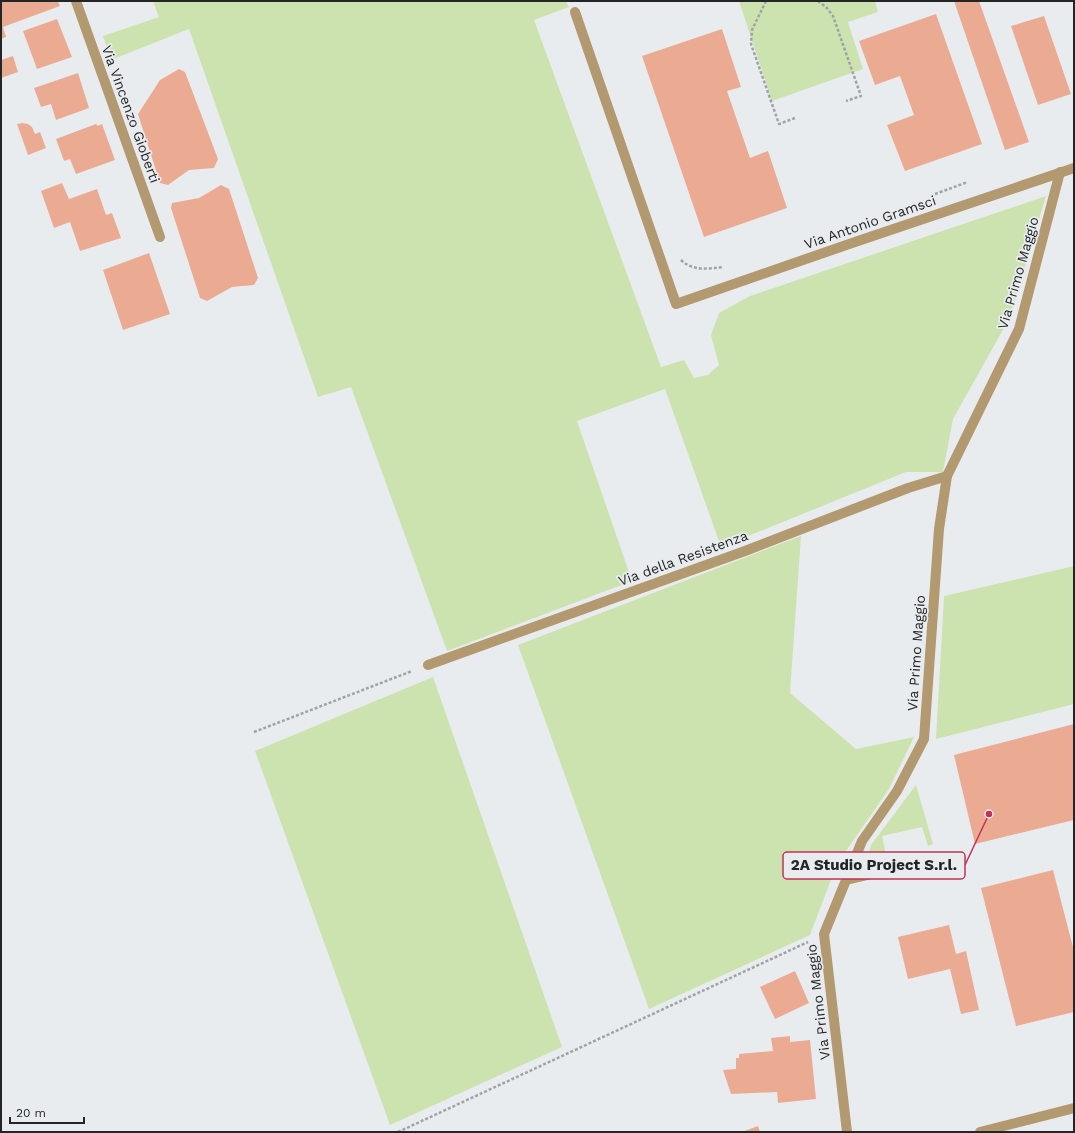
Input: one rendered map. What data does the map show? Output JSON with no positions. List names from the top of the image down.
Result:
{
  "streets": {
    "street": [
      "Via Vincenzo Gioberti",
      "Via Antonio Gramsci",
      "Via Primo Maggio",
      "Via della Resistenza"
    ]
  },
  "crossings": [
    ["Via Antonio Gramsci", "Via Primo Maggio"],
    ["Via Primo Maggio", "Via della Resistenza"]
  ],
  "places": ["2A Studio Project S.r.l."],
  "scale_bar": "20 m"
}
